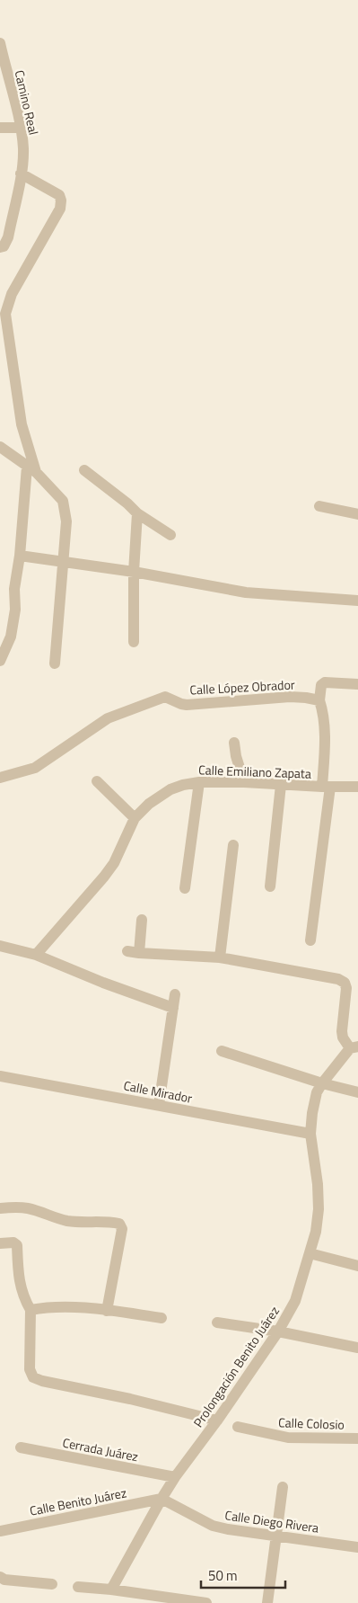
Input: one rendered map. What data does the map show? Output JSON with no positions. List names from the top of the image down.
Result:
{
  "streets": {
    "street": [
      "Camino Real",
      "Calle López Obrador",
      "Calle Emiliano Zapata",
      "Calle Mirador",
      "Prolongación Benito Juárez",
      "Calle Colosio",
      "Cerrada Juárez",
      "Calle Benito Juárez",
      "Calle Diego Rivera"
    ]
  },
  "crossings": [
    ["Calle Mirador", "Prolongación Benito Juárez"],
    ["Prolongación Benito Juárez", "Cerrada Juárez"],
    ["Prolongación Benito Juárez", "Calle Benito Juárez"],
    ["Prolongación Benito Juárez", "Calle Diego Rivera"],
    ["Calle Benito Juárez", "Calle Diego Rivera"]
  ],
  "scale_bar": "50 m"
}
